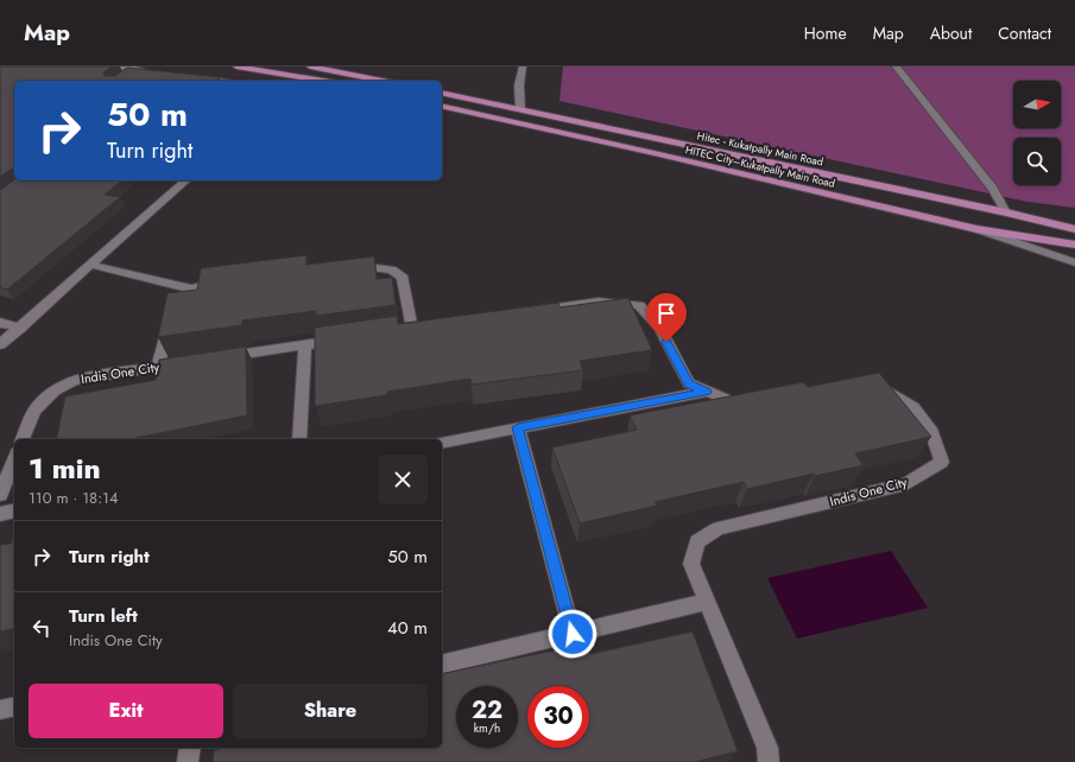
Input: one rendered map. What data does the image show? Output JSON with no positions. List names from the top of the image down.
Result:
{
  "streets": {
    "main road": ["Hitec - Kukatpally Main Road", "HITEC City–Kukatpally Main Road"],
    "street": ["Indis One City"]
  },
  "north": "right",
  "page": {
    "header": "Map",
    "nav": [
      "Home",
      "Map",
      "About",
      "Contact"
    ],
    "turn": ["50 m", "Turn right"],
    "heading": ["1 min", "110 m · 18:14"],
    "list": [
      {
        "name": "Turn right",
        "value": "50 m"
      },
      {
        "name": "Turn left",
        "note": "Indis One City",
        "value": "40 m"
      }
    ],
    "buttons": ["Exit", "Share"],
    "speed": "22 km/h",
    "limit": "30"
  }
}
